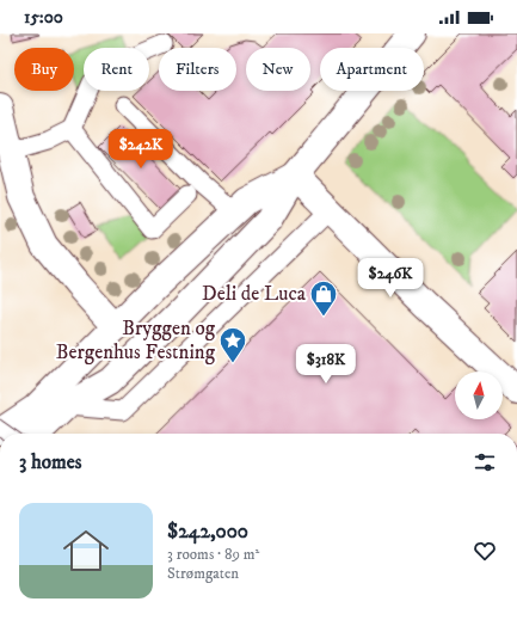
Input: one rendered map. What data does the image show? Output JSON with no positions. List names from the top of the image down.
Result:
{
  "places": {
    "shop": ["Deli de Luca"],
    "place": ["Bryggen og Bergenhus Festning"]
  },
  "north": "top",
  "page": {
    "status": "15:00",
    "chip": [
      "Buy",
      "Rent",
      "Filters",
      "New",
      "Apartment"
    ],
    "price": ["$242K", "$246K", "$318K"],
    "heading": "3 homes",
    "list": [
      {
        "name": "$242,000",
        "note": "3 rooms · 89 m² · Strømgaten"
      }
    ]
  }
}
